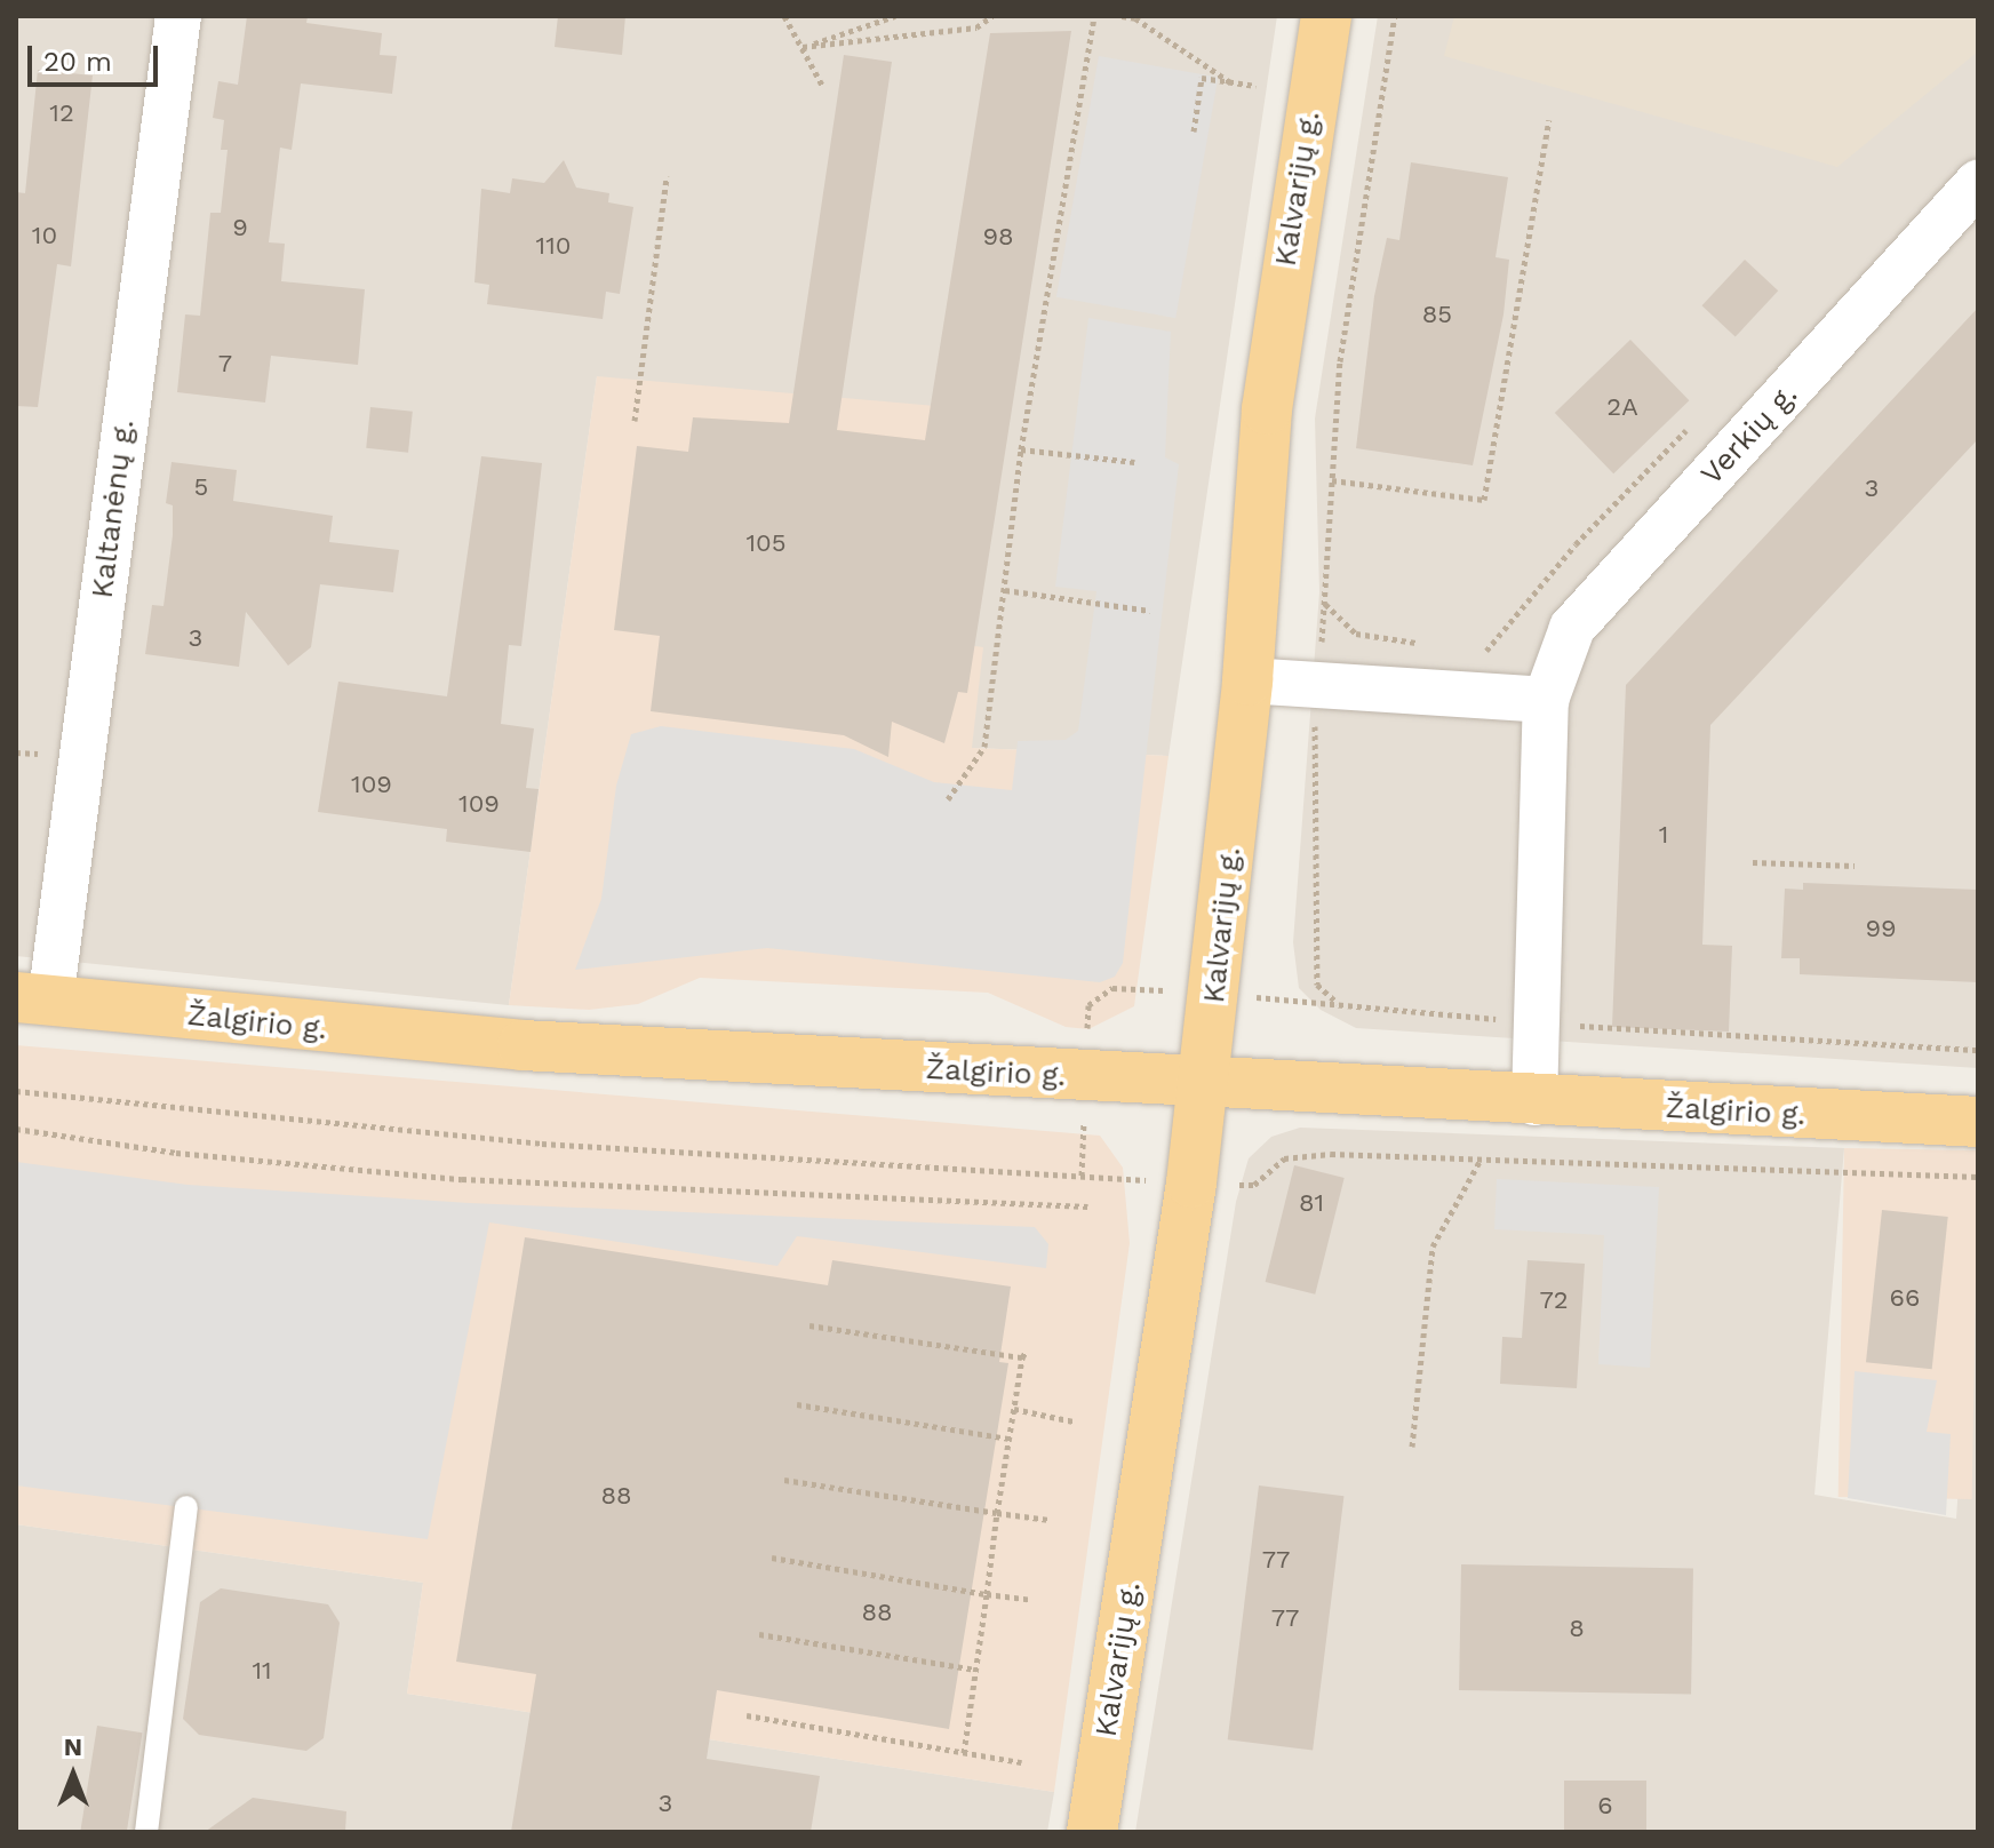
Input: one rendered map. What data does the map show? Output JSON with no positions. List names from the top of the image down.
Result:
{
  "streets": {
    "main road": ["Kalvarijų g.", "Žalgirio g."],
    "street": ["Verkių g.", "Kaltanėnų g."]
  },
  "crossings": [
    ["Kalvarijų g.", "Žalgirio g."],
    ["Verkių g.", "Žalgirio g."],
    ["Kaltanėnų g.", "Žalgirio g."]
  ],
  "house_numbers": [
    "12",
    "9",
    "10",
    "98",
    "110",
    "85",
    "7",
    "2A",
    "5",
    "3",
    "105",
    "3",
    "109",
    "109",
    "1",
    "99",
    "81",
    "66",
    "72",
    "88",
    "77",
    "88",
    "77",
    "8",
    "11",
    "3",
    "6"
  ],
  "scale_bar": "20 m",
  "north": "top"
}
